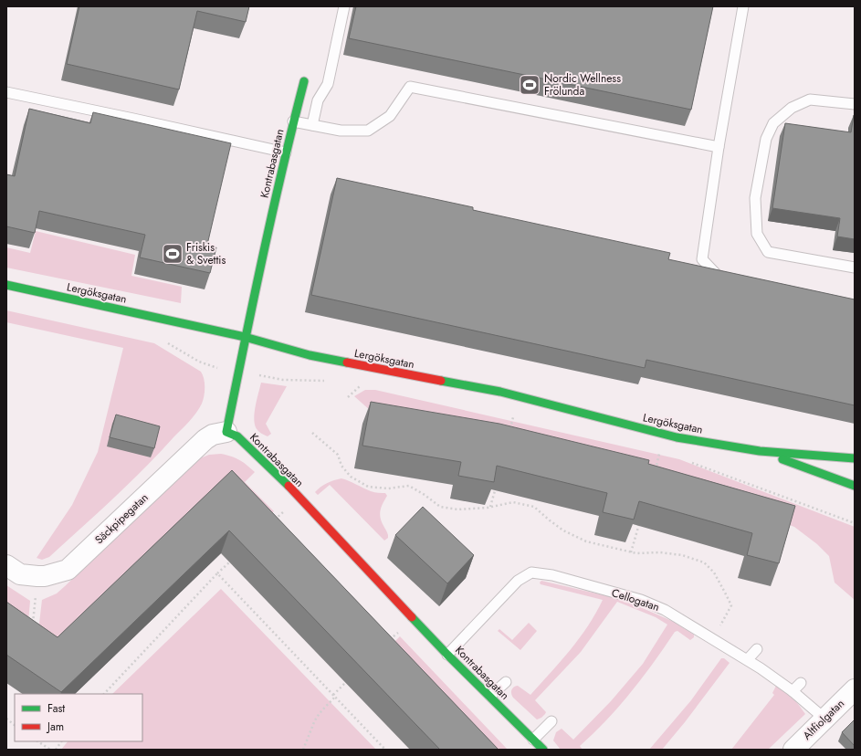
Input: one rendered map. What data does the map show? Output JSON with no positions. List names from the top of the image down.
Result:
{
  "streets": {
    "street": [
      "Kontrabasgatan",
      "Lergöksgatan",
      "Säckpipegatan",
      "Altfiolgatan"
    ],
    "lane": ["Cellogatan"]
  },
  "crossings": [
    ["Kontrabasgatan", "Lergöksgatan"],
    ["Kontrabasgatan", "Säckpipegatan"],
    ["Kontrabasgatan", "Cellogatan"],
    ["Cellogatan", "Altfiolgatan"]
  ],
  "places": {
    "sports": ["Nordic Wellness Frölunda", "Friskis & Svettis"]
  },
  "legend": ["Fast", "Jam"]
}
